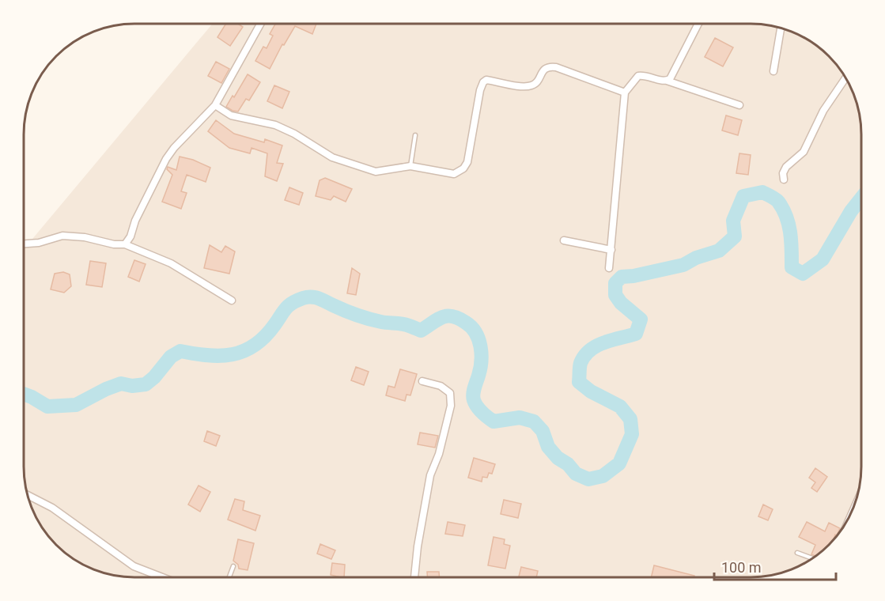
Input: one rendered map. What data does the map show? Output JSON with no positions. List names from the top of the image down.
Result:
{
  "scale_bar": "100 m"
}
